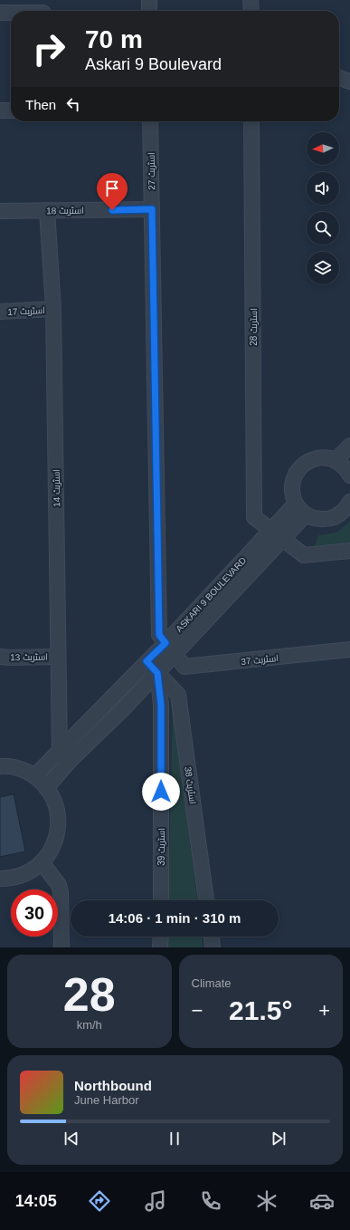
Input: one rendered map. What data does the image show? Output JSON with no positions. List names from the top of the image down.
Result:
{
  "streets": {
    "street": [
      "اسٹریٹ 27",
      "اسٹریٹ 18",
      "اسٹریٹ 17",
      "اسٹریٹ 28",
      "اسٹریٹ 14",
      "ASKARI 9 BOULEVARD",
      "اسٹریٹ 13",
      "اسٹریٹ 37",
      "اسٹریٹ 38",
      "اسٹریٹ 39"
    ]
  },
  "crossings": [
    ["اسٹریٹ 27", "اسٹریٹ 18"],
    ["اسٹریٹ 27", "ASKARI 9 BOULEVARD"],
    ["اسٹریٹ 27", "اسٹریٹ 37"],
    ["اسٹریٹ 18", "اسٹریٹ 14"],
    ["اسٹریٹ 17", "اسٹریٹ 14"],
    ["اسٹریٹ 28", "ASKARI 9 BOULEVARD"],
    ["اسٹریٹ 14", "ASKARI 9 BOULEVARD"],
    ["اسٹریٹ 14", "اسٹریٹ 13"],
    ["ASKARI 9 BOULEVARD", "اسٹریٹ 37"],
    ["ASKARI 9 BOULEVARD", "اسٹریٹ 38"],
    ["ASKARI 9 BOULEVARD", "اسٹریٹ 39"],
    ["اسٹریٹ 38", "اسٹریٹ 39"]
  ],
  "north": "left",
  "page": {
    "turn": ["70 m", "Askari 9 Boulevard"],
    "then": "Then",
    "limit": "30",
    "trip": "14:06 · 1 min · 310 m",
    "tile": [
      ["28", "km/h"],
      "Climate"
    ],
    "heat": ["−", "21.5°", "+"],
    "song": ["Northbound", "June Harbor"],
    "tabs": "14:05"
  }
}
